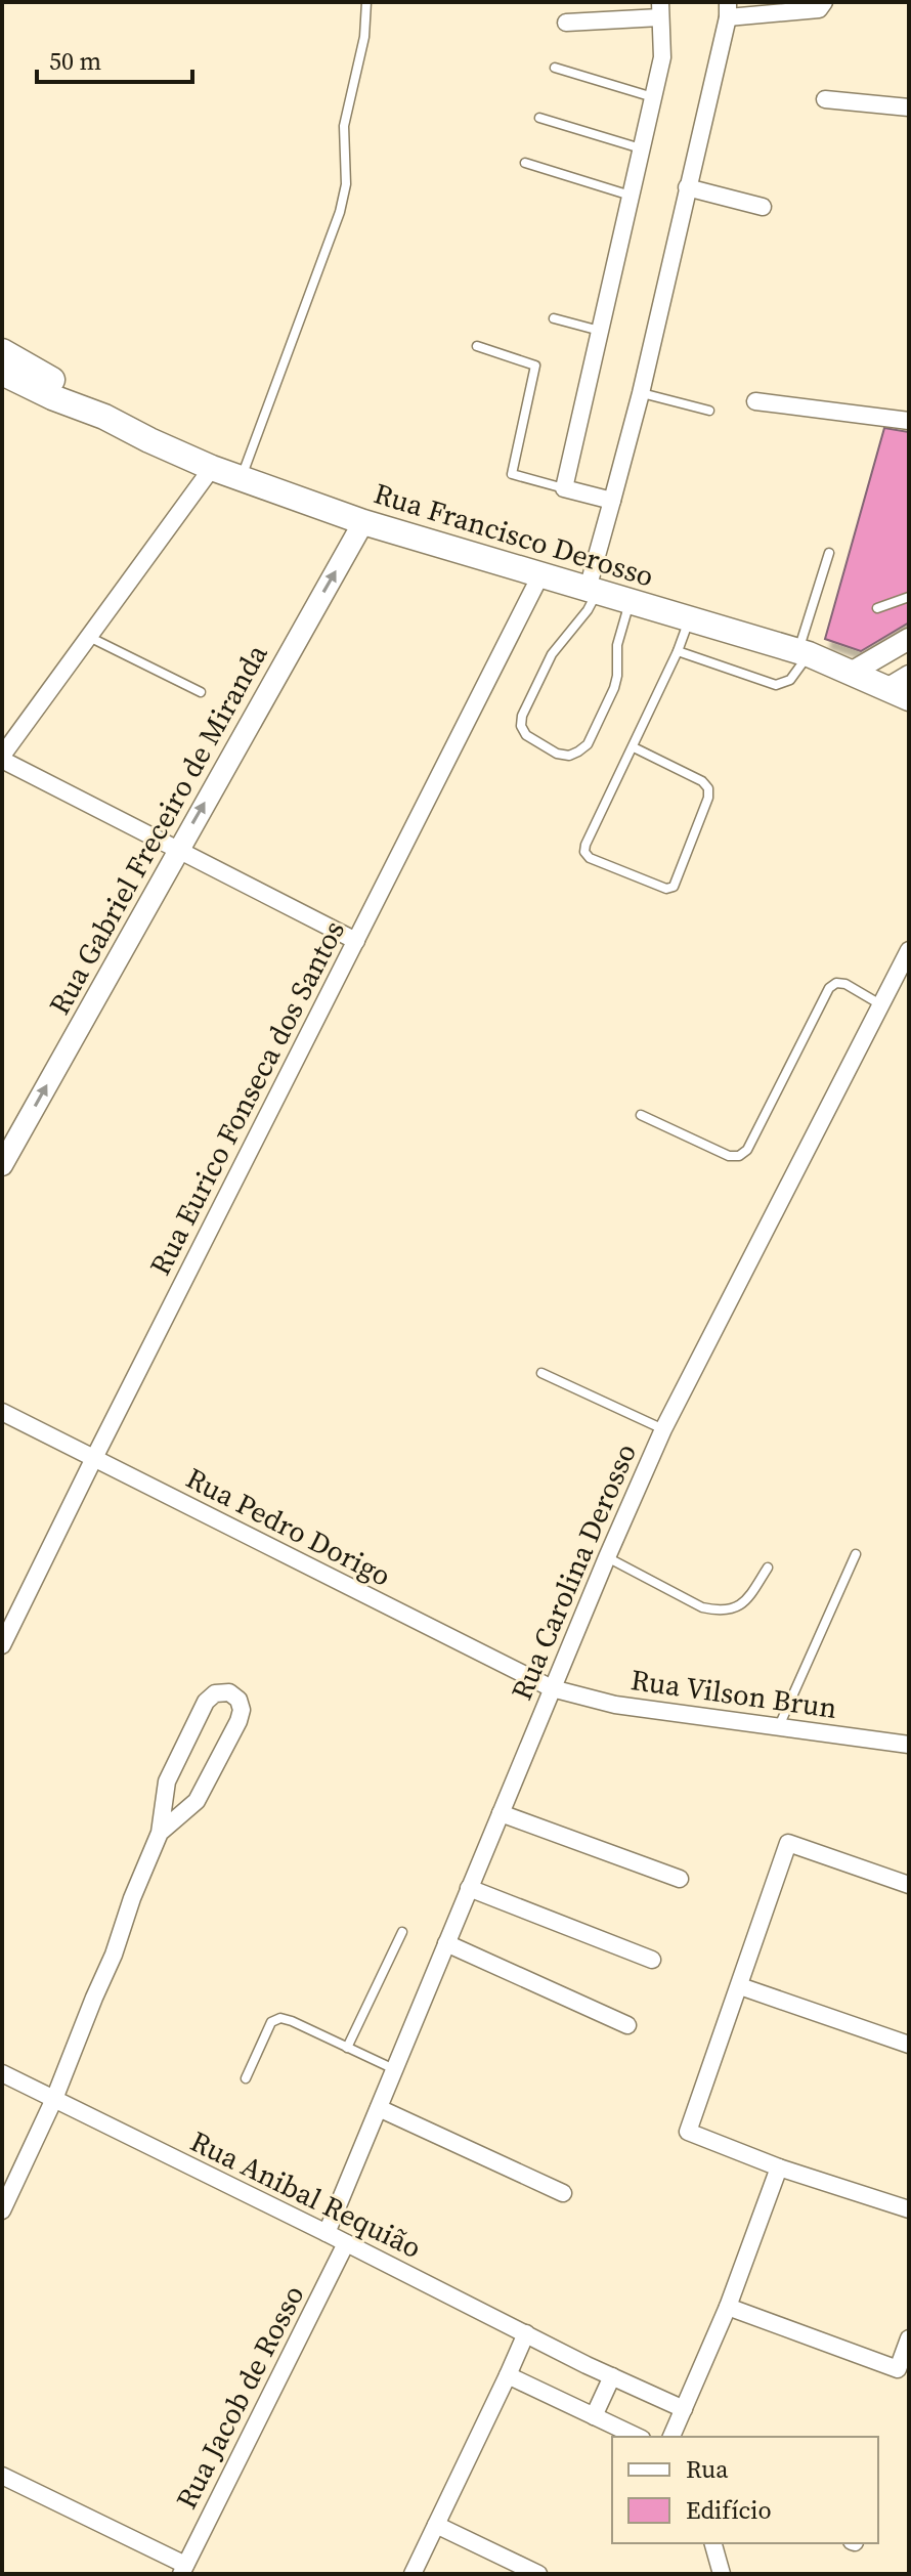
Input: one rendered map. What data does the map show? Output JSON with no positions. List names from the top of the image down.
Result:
{
  "streets": {
    "main road": ["Rua Francisco Derosso"],
    "street": [
      "Rua Gabriel Freceiro de Miranda",
      "Rua Eurico Fonseca dos Santos",
      "Rua Pedro Dorigo",
      "Rua Carolina Derosso",
      "Rua Vilson Brun",
      "Rua Anibal Requião",
      "Rua Jacob de Rosso"
    ]
  },
  "crossings": [
    ["Rua Francisco Derosso", "Rua Gabriel Freceiro de Miranda"],
    ["Rua Francisco Derosso", "Rua Eurico Fonseca dos Santos"],
    ["Rua Eurico Fonseca dos Santos", "Rua Pedro Dorigo"],
    ["Rua Pedro Dorigo", "Rua Carolina Derosso"],
    ["Rua Pedro Dorigo", "Rua Vilson Brun"],
    ["Rua Carolina Derosso", "Rua Vilson Brun"],
    ["Rua Carolina Derosso", "Rua Anibal Requião"],
    ["Rua Anibal Requião", "Rua Jacob de Rosso"]
  ],
  "legend": ["Rua", "Edifício"],
  "scale_bar": "50 m"
}
